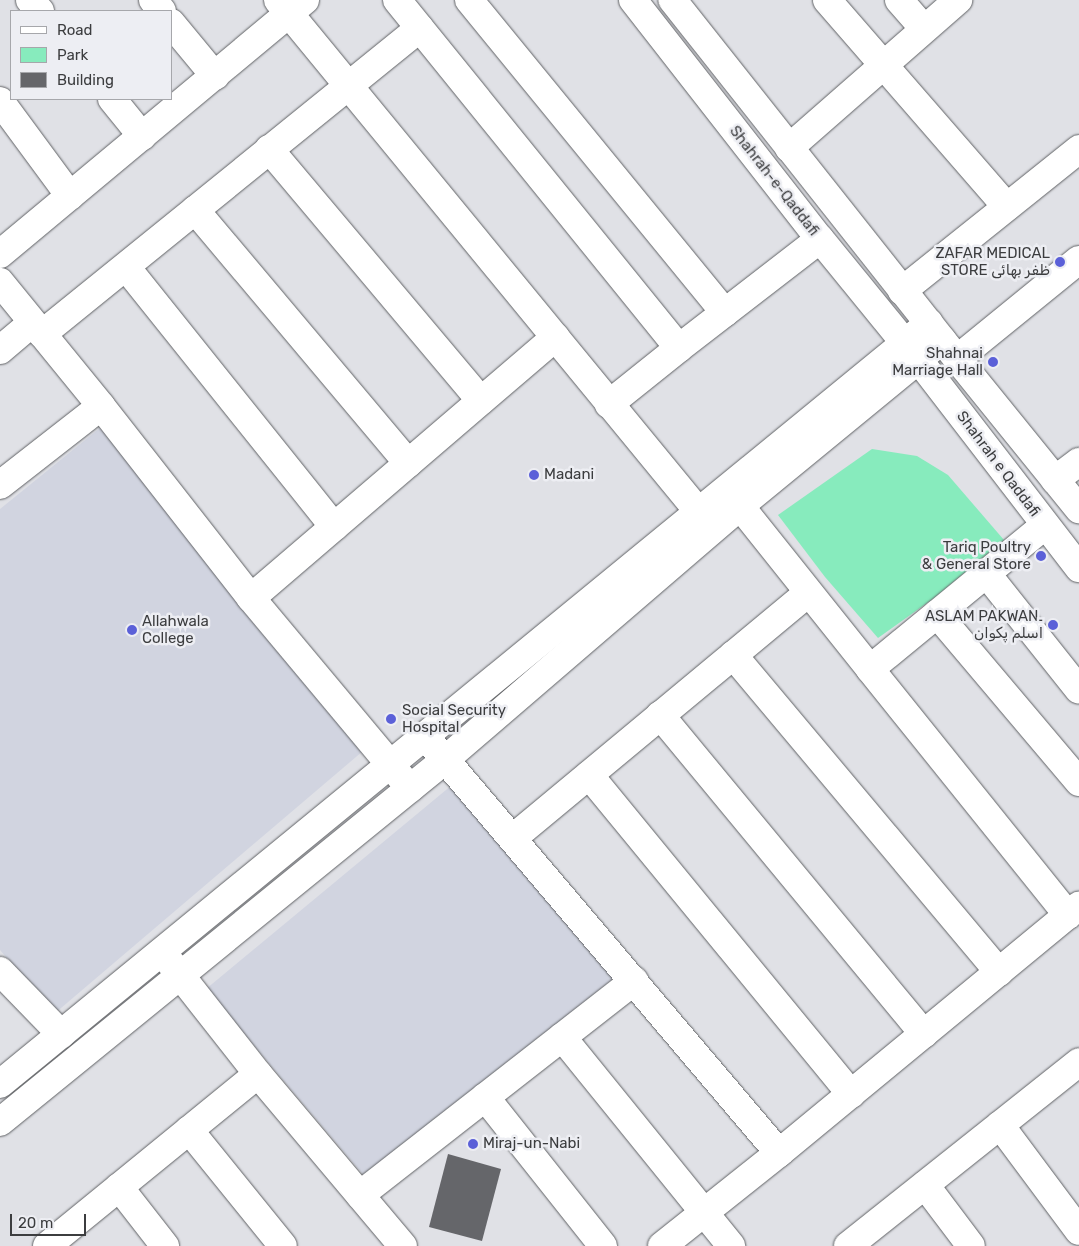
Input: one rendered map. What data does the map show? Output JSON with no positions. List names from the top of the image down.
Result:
{
  "streets": {
    "street": ["Shahrah-e-Qaddafi", "Shahrah e Qaddafi"]
  },
  "crossings": [
    ["Shahrah-e-Qaddafi", "Shahrah e Qaddafi"]
  ],
  "places": [
    "ZAFAR MEDICAL STORE ظفر بھائی",
    "Shahnai Marriage Hall",
    "Madani",
    "Tariq Poultry & General Store",
    "ASLAM PAKWAN۔ اسلم پکوان",
    "Allahwala College",
    "Social Security Hospital",
    "Miraj-un-Nabi"
  ],
  "legend": ["Road", "Park", "Building"],
  "scale_bar": "20 m"
}
